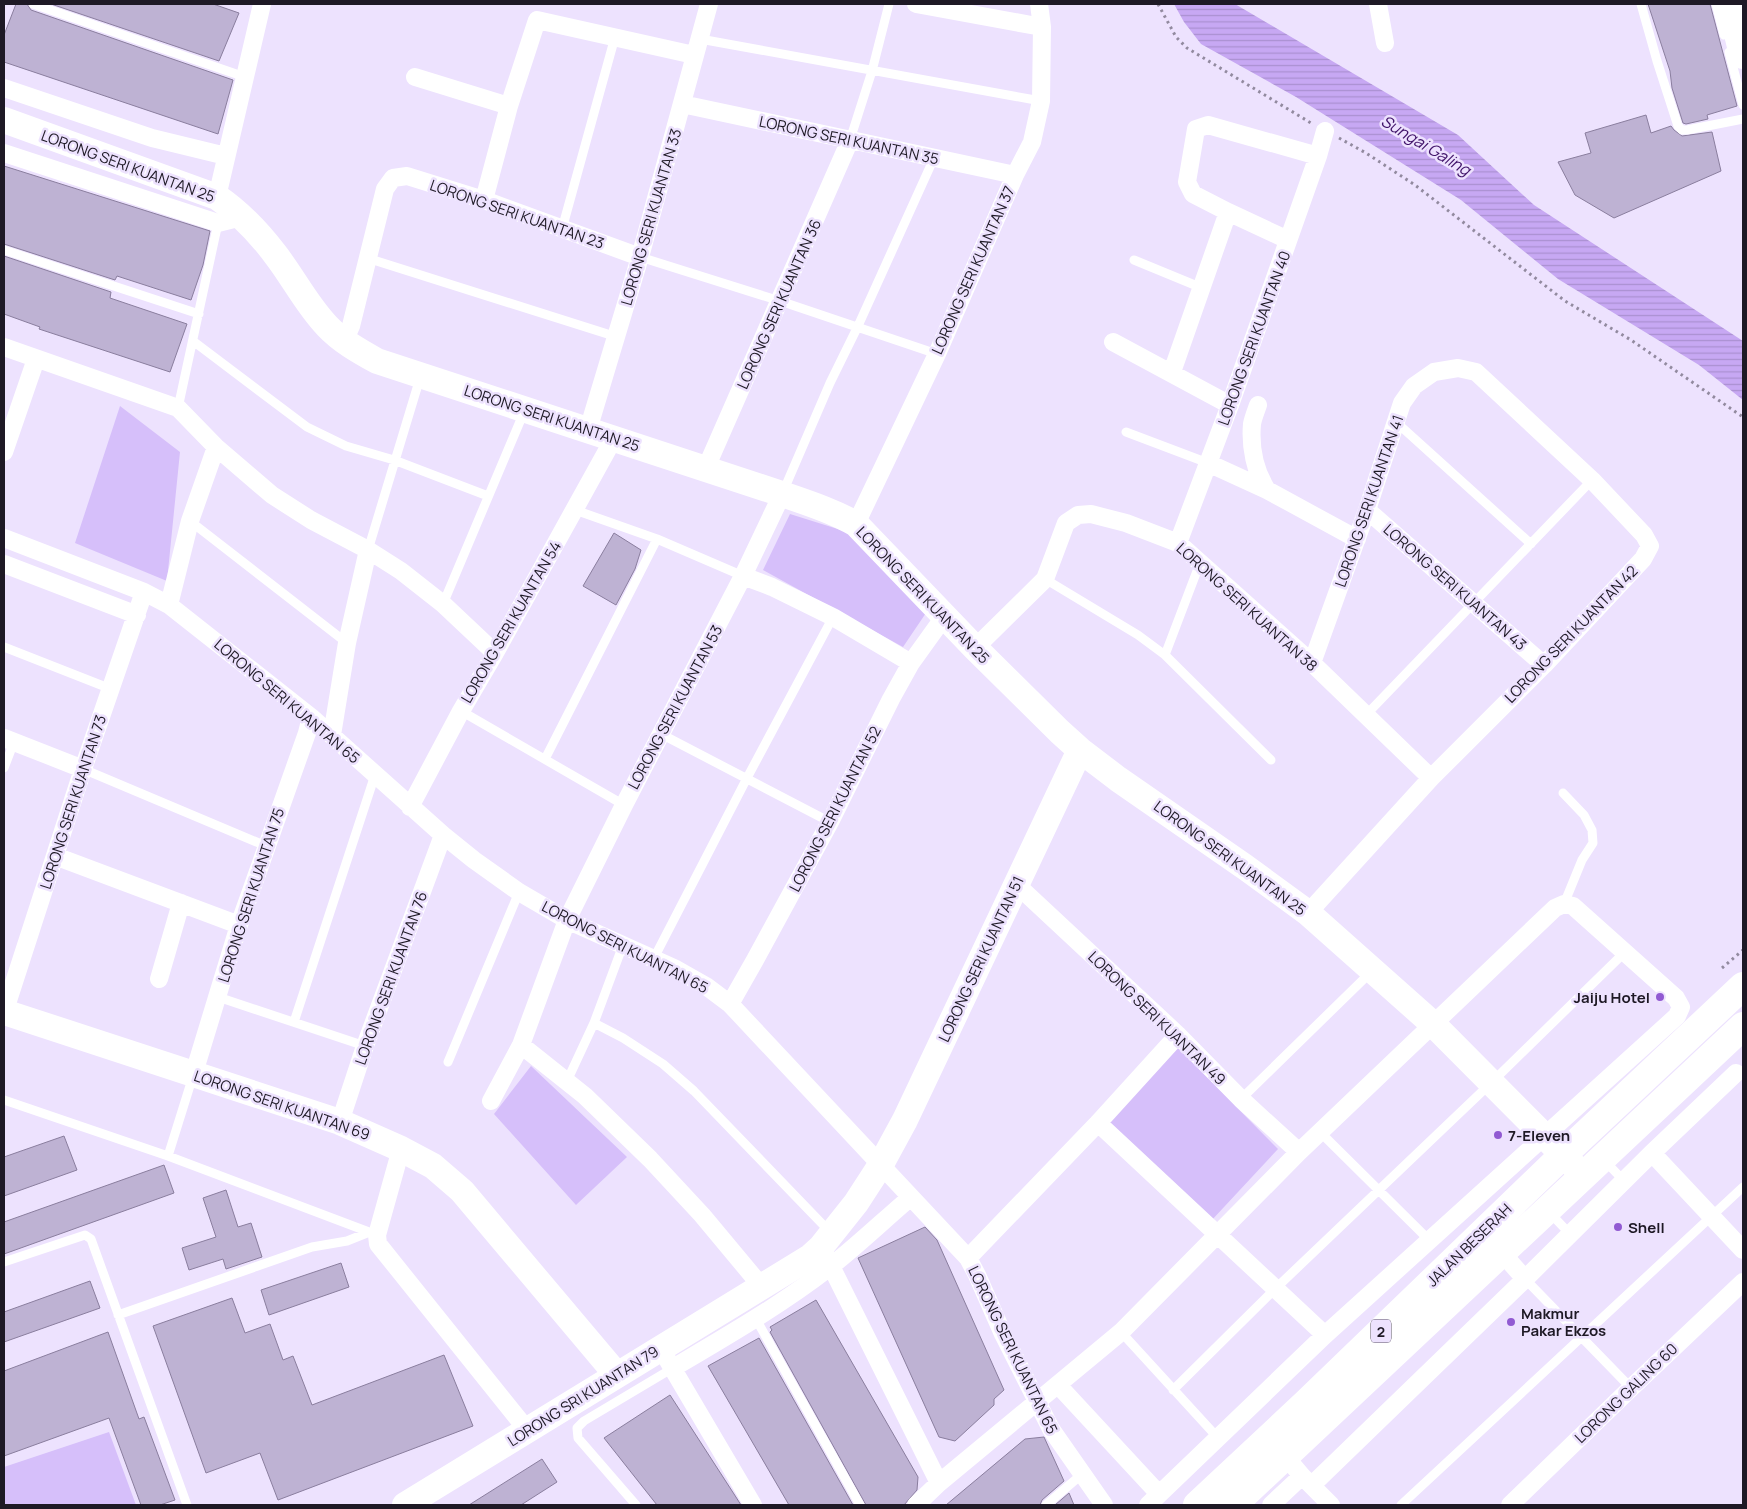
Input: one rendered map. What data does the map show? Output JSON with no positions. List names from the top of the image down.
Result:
{
  "streets": {
    "highway": ["JALAN BESERAH", "2"],
    "street": [
      "LORONG SERI KUANTAN 35",
      "LORONG SERI KUANTAN 25",
      "LORONG SERI KUANTAN 23",
      "LORONG SERI KUANTAN 33",
      "LORONG SERI KUANTAN 37",
      "LORONG SERI KUANTAN 36",
      "LORONG SERI KUANTAN 40",
      "LORONG SERI KUANTAN 41",
      "LORONG SERI KUANTAN 43",
      "LORONG SERI KUANTAN 38",
      "LORONG SERI KUANTAN 54",
      "LORONG SERI KUANTAN 42",
      "LORONG SERI KUANTAN 65",
      "LORONG SERI KUANTAN 53",
      "LORONG SERI KUANTAN 73",
      "LORONG SERI KUANTAN 52",
      "LORONG SERI KUANTAN 75",
      "LORONG SERI KUANTAN 51",
      "LORONG SERI KUANTAN 76",
      "LORONG SERI KUANTAN 49",
      "LORONG SERI KUANTAN 69",
      "LORONG GALING 60",
      "LORONG SRI KUANTAN 79"
    ]
  },
  "crossings": [
    ["LORONG SERI KUANTAN 35", "LORONG SERI KUANTAN 33"],
    ["LORONG SERI KUANTAN 35", "LORONG SERI KUANTAN 37"],
    ["LORONG SERI KUANTAN 35", "LORONG SERI KUANTAN 36"],
    ["LORONG SERI KUANTAN 25", "LORONG SERI KUANTAN 33"],
    ["LORONG SERI KUANTAN 25", "LORONG SERI KUANTAN 37"],
    ["LORONG SERI KUANTAN 25", "LORONG SERI KUANTAN 36"],
    ["LORONG SERI KUANTAN 25", "LORONG SERI KUANTAN 38"],
    ["LORONG SERI KUANTAN 25", "LORONG SERI KUANTAN 54"],
    ["LORONG SERI KUANTAN 25", "LORONG SERI KUANTAN 42"],
    ["LORONG SERI KUANTAN 25", "LORONG SERI KUANTAN 53"],
    ["LORONG SERI KUANTAN 25", "LORONG SERI KUANTAN 52"],
    ["LORONG SERI KUANTAN 25", "LORONG SERI KUANTAN 51"],
    ["LORONG SERI KUANTAN 25", "JALAN BESERAH"],
    ["LORONG SERI KUANTAN 23", "LORONG SERI KUANTAN 33"],
    ["LORONG SERI KUANTAN 40", "LORONG SERI KUANTAN 38"],
    ["LORONG SERI KUANTAN 41", "LORONG SERI KUANTAN 43"],
    ["LORONG SERI KUANTAN 41", "LORONG SERI KUANTAN 38"],
    ["LORONG SERI KUANTAN 41", "LORONG SERI KUANTAN 42"],
    ["LORONG SERI KUANTAN 43", "LORONG SERI KUANTAN 42"],
    ["LORONG SERI KUANTAN 38", "LORONG SERI KUANTAN 42"],
    ["LORONG SERI KUANTAN 54", "LORONG SERI KUANTAN 65"],
    ["LORONG SERI KUANTAN 65", "LORONG SERI KUANTAN 53"],
    ["LORONG SERI KUANTAN 65", "LORONG SERI KUANTAN 73"],
    ["LORONG SERI KUANTAN 65", "LORONG SERI KUANTAN 52"],
    ["LORONG SERI KUANTAN 65", "LORONG SERI KUANTAN 75"],
    ["LORONG SERI KUANTAN 65", "LORONG SERI KUANTAN 51"],
    ["LORONG SERI KUANTAN 65", "LORONG SERI KUANTAN 76"],
    ["LORONG SERI KUANTAN 73", "LORONG SERI KUANTAN 69"],
    ["LORONG SERI KUANTAN 75", "LORONG SERI KUANTAN 69"],
    ["LORONG SERI KUANTAN 51", "LORONG SERI KUANTAN 49"],
    ["LORONG SERI KUANTAN 51", "LORONG SRI KUANTAN 79"],
    ["LORONG SERI KUANTAN 76", "LORONG SERI KUANTAN 69"],
    ["LORONG SERI KUANTAN 69", "LORONG SRI KUANTAN 79"]
  ],
  "water": ["Sungai Galing"],
  "places": [
    "Jaiju Hotel",
    "7-Eleven",
    "Shell",
    "Makmur Pakar Ekzos"
  ]
}
